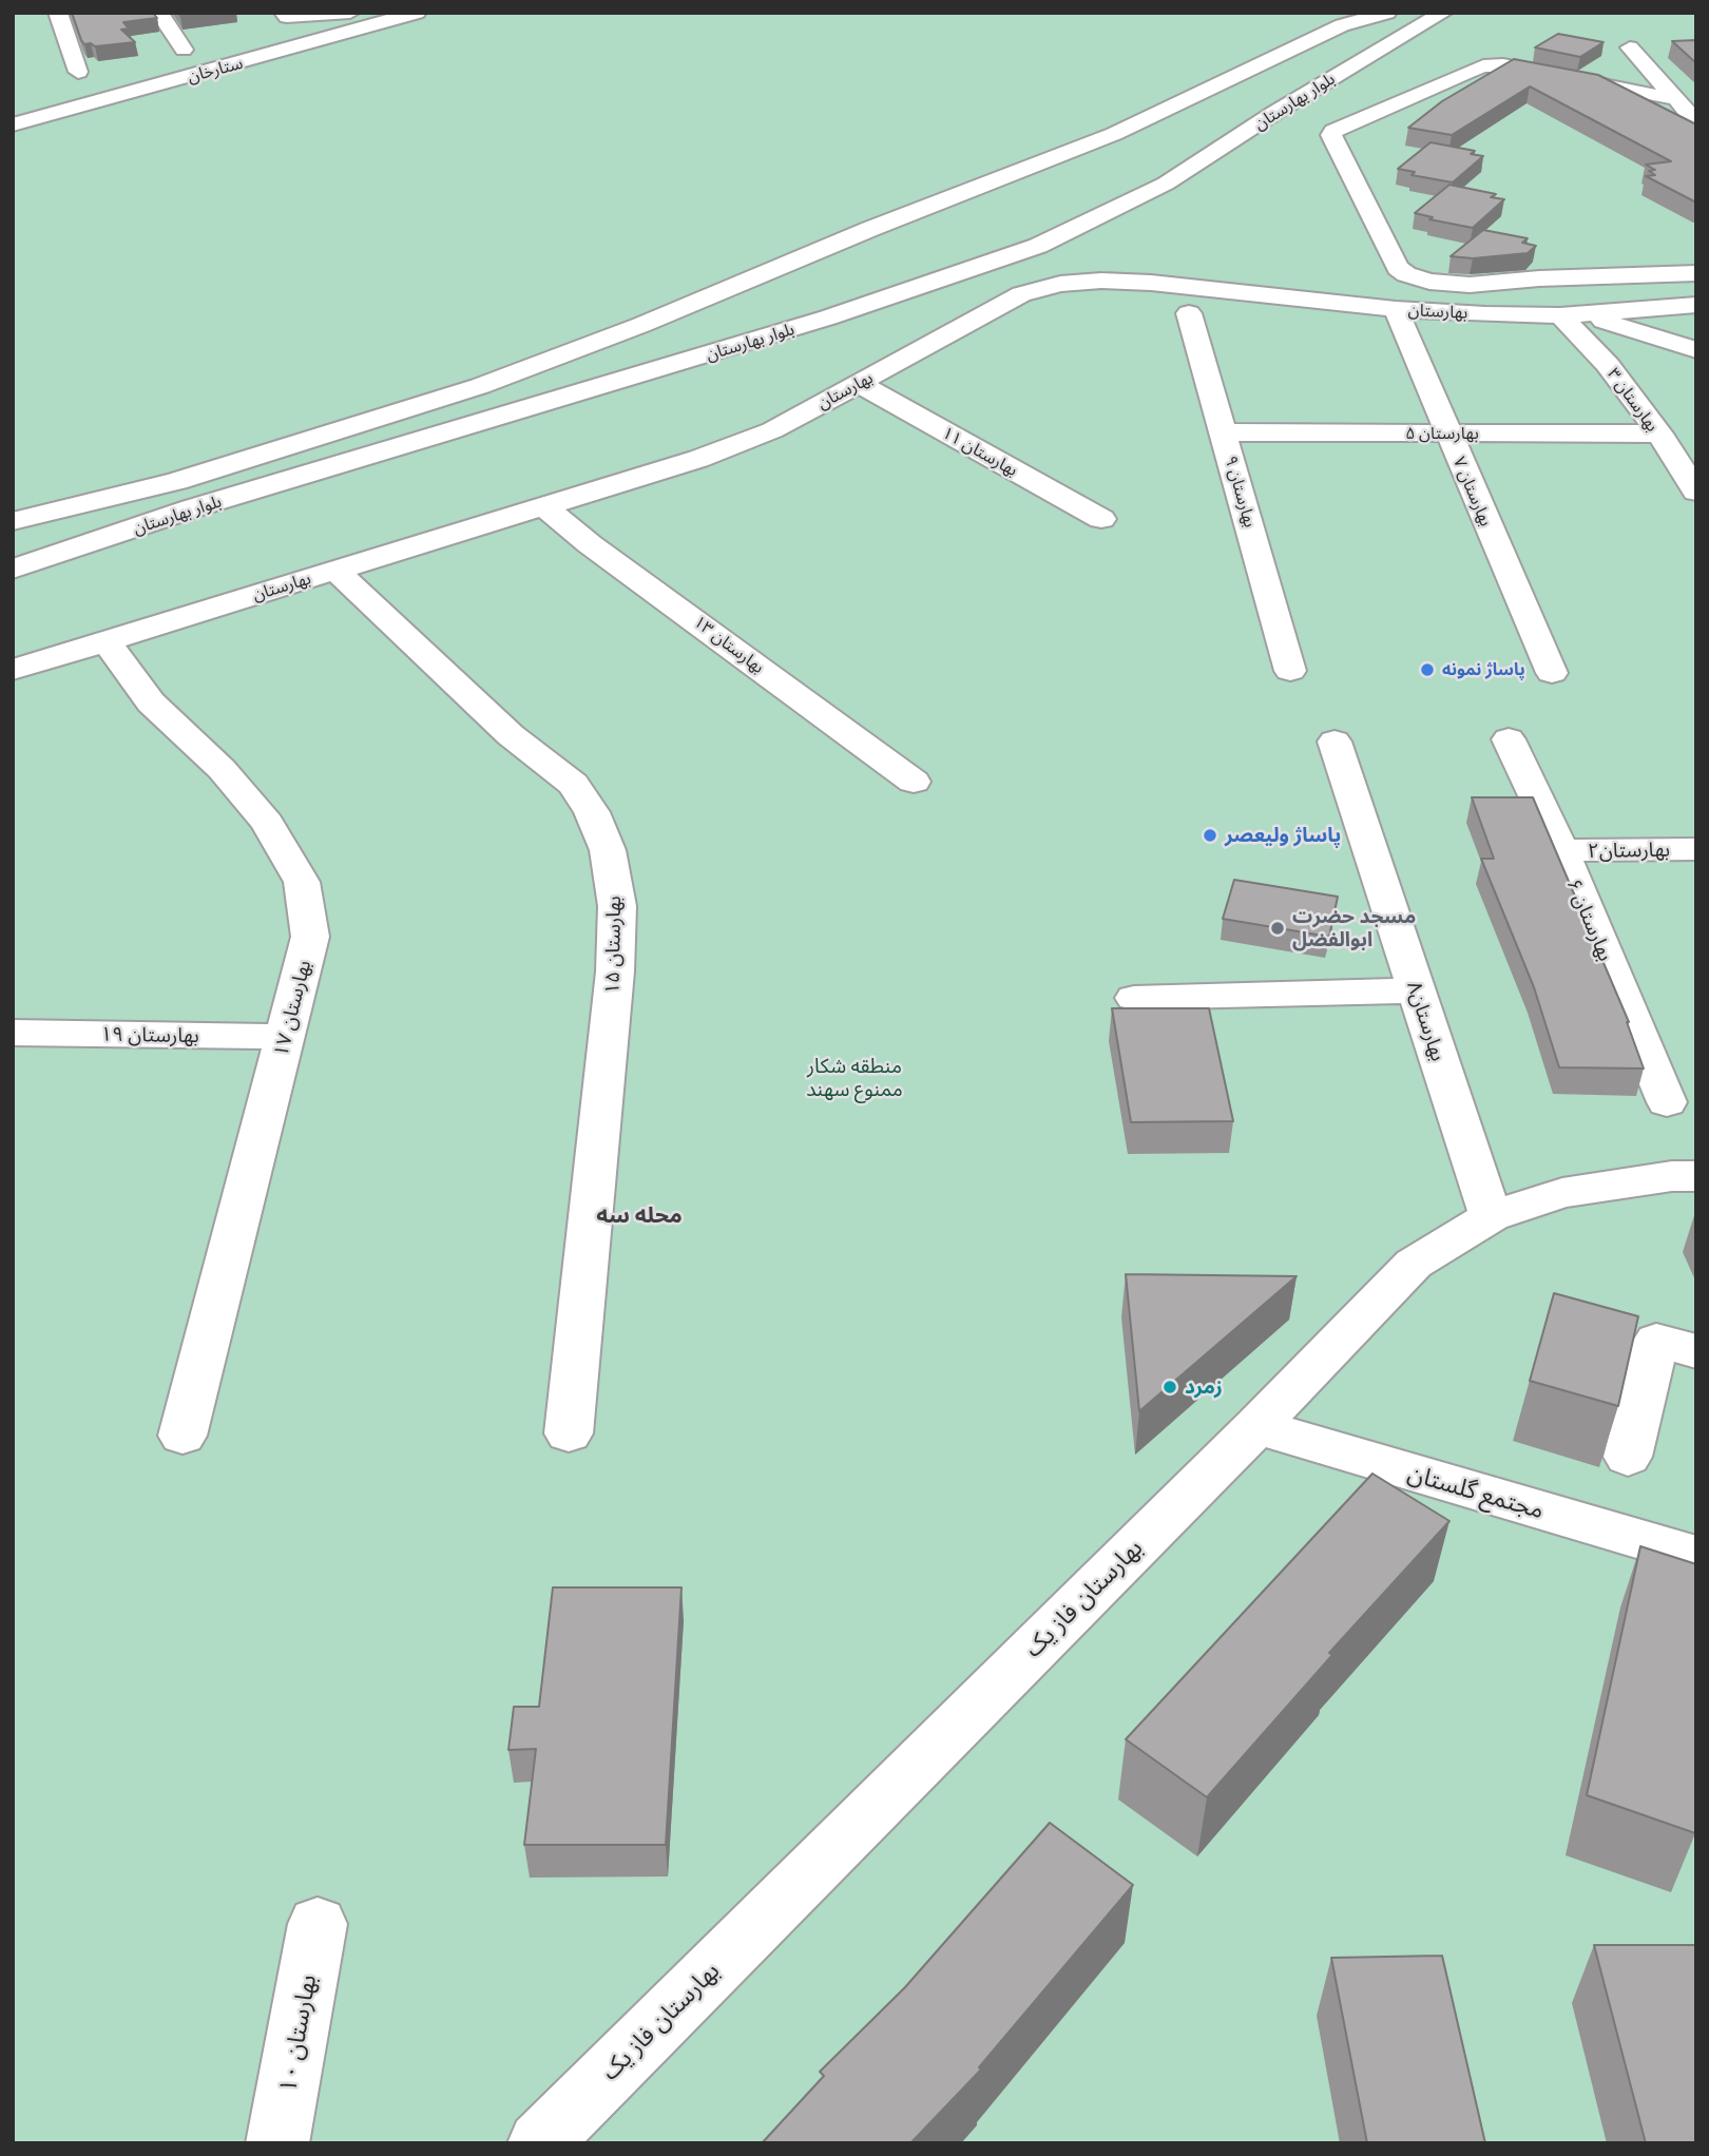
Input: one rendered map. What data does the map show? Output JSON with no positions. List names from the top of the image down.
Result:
{
  "streets": {
    "street": [
      "ستارخان",
      "بلوار بهارستان",
      "بهارستان",
      "بهارستان ۳",
      "بهارستان ۵",
      "بهارستان ۱۱",
      "بهارستان ۹",
      "بهارستان ۷",
      "بهارستان ۱۳",
      "بهارستان۲",
      "بهارستان ۶",
      "بهارستان ۱۵",
      "بهارستان ۱۷",
      "بهارستان۸",
      "بهارستان ۱۹",
      "مجتمع گلستان",
      "بهارستان فاز یک",
      "بهارستان ۱۰"
    ]
  },
  "crossings": [
    ["بهارستان", "بهارستان ۳"],
    ["بهارستان", "بهارستان ۱۱"],
    ["بهارستان", "بهارستان ۷"],
    ["بهارستان", "بهارستان ۱۳"],
    ["بهارستان", "بهارستان ۱۵"],
    ["بهارستان", "بهارستان ۱۷"],
    ["بهارستان ۳", "بهارستان ۵"],
    ["بهارستان ۵", "بهارستان ۹"],
    ["بهارستان ۵", "بهارستان ۷"],
    ["بهارستان۲", "بهارستان ۶"],
    ["بهارستان ۱۷", "بهارستان ۱۹"],
    ["بهارستان۸", "بهارستان فاز یک"],
    ["مجتمع گلستان", "بهارستان فاز یک"]
  ],
  "districts": ["محله سه"],
  "parks": ["منطقه شکار ممنوع سهند"],
  "places": [
    "پاساژ نمونه",
    "پاساژ ولیعصر",
    "مسجد حضرت ابوالفضل",
    "زمرد"
  ]
}
